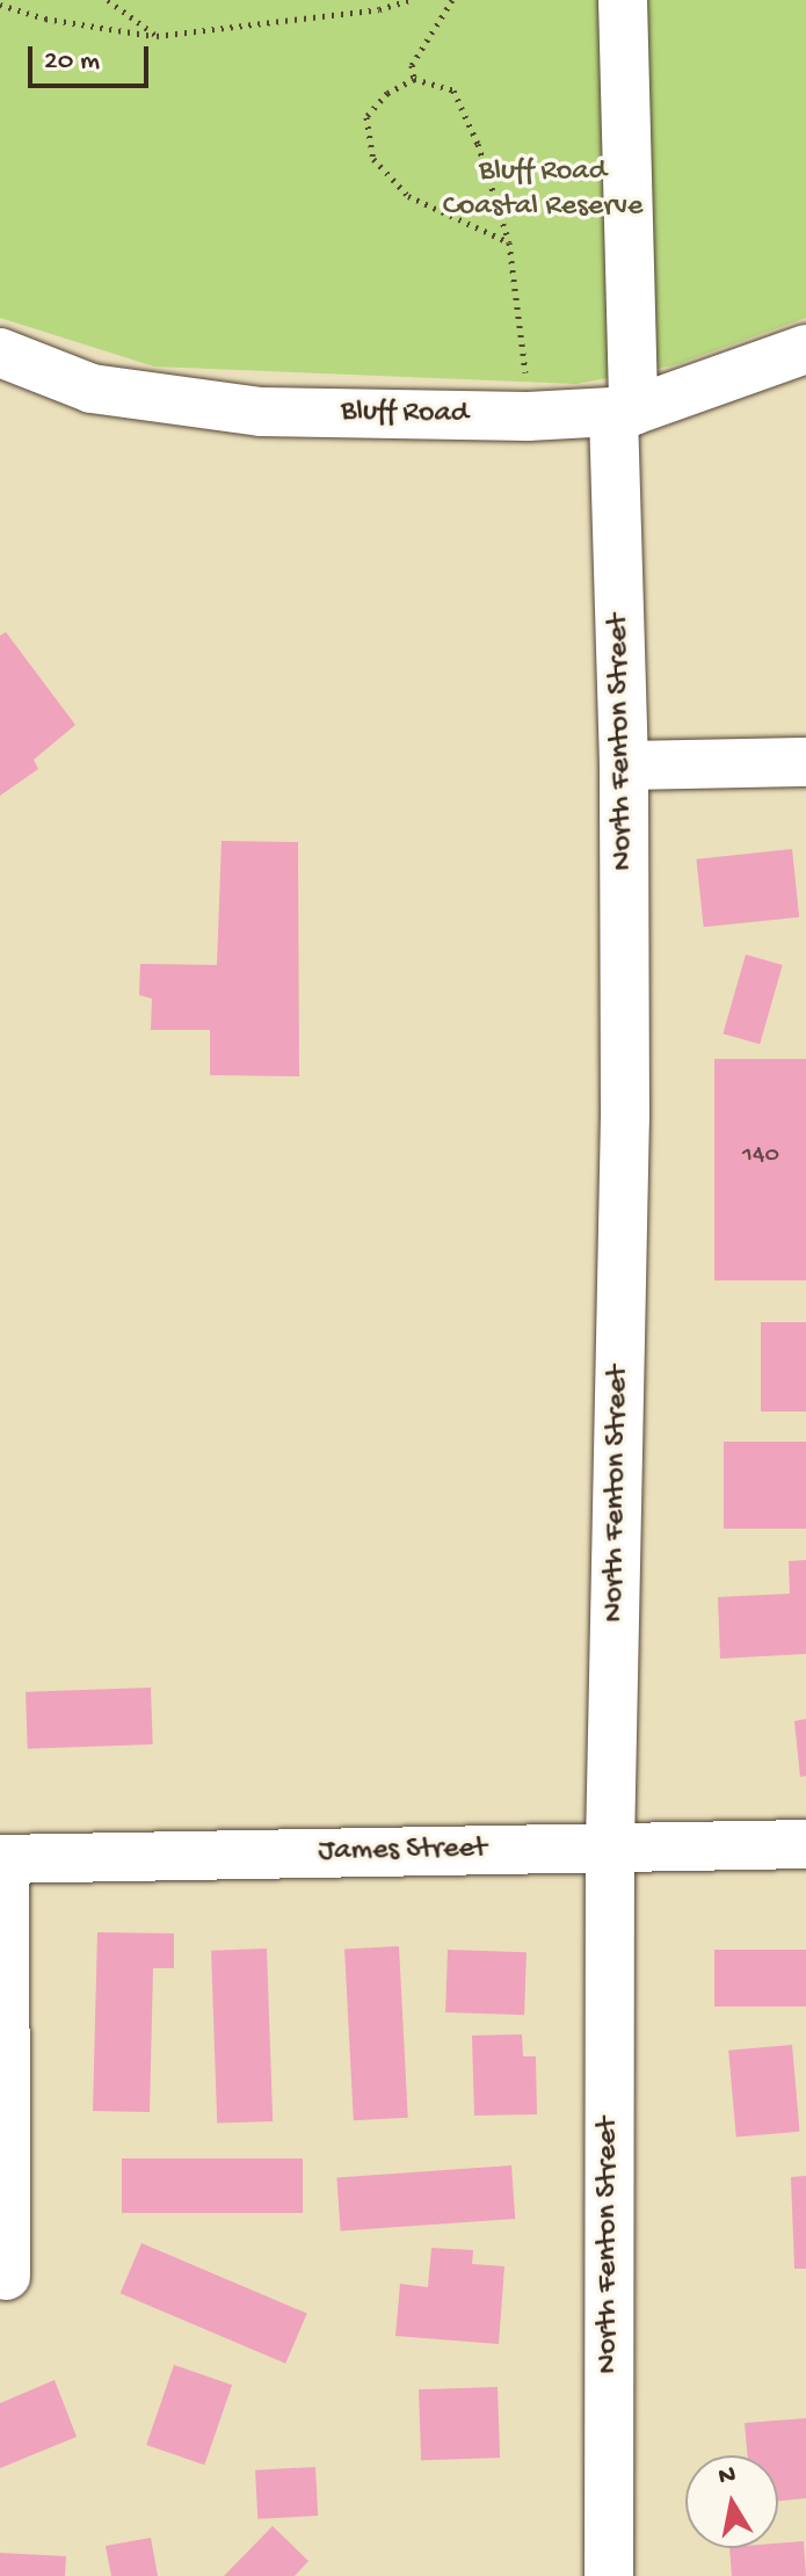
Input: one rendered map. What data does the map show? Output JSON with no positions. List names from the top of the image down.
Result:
{
  "streets": {
    "street": ["Bluff Road", "North Fenton Street", "James Street"]
  },
  "crossings": [
    ["Bluff Road", "North Fenton Street"],
    ["North Fenton Street", "James Street"]
  ],
  "parks": ["Bluff Road Coastal Reserve"],
  "house_numbers": ["140"],
  "scale_bar": "20 m",
  "north": "top"
}
